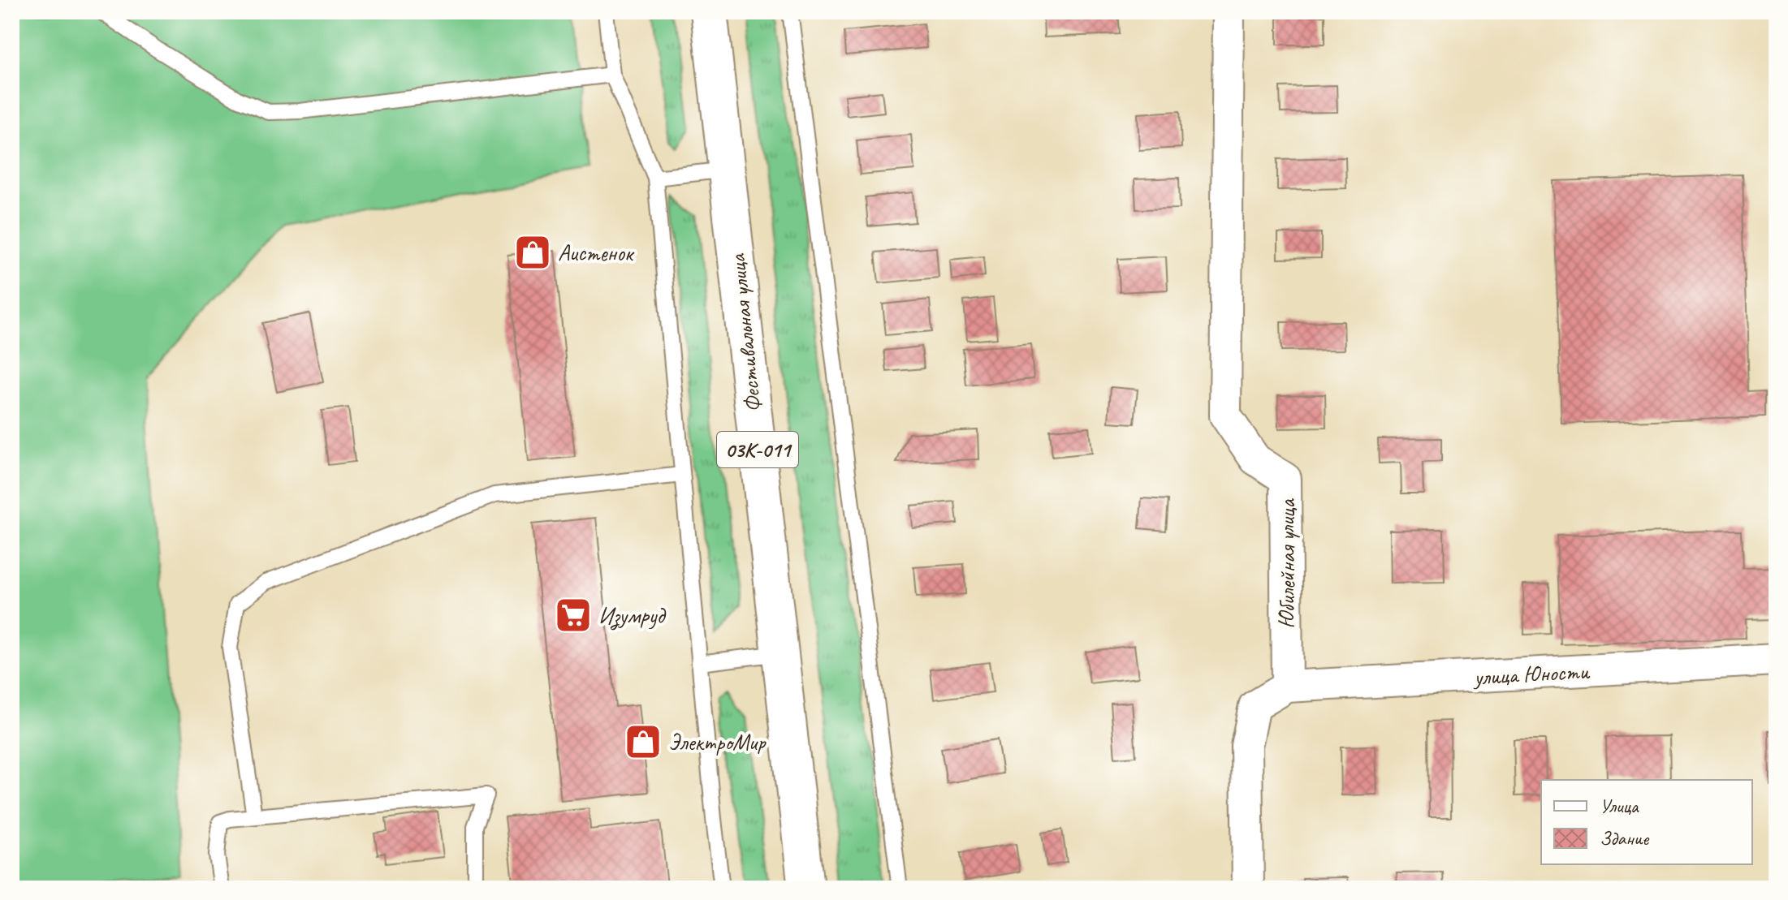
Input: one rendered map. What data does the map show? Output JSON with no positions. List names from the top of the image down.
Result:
{
  "streets": {
    "main road": ["Фестивальная улица", "03К-011"],
    "street": ["Юбилейная улица", "улица Юности"]
  },
  "crossings": [
    ["Юбилейная улица", "улица Юности"]
  ],
  "places": {
    "shop": ["Аистенок", "ЭлектроМир"],
    "supermarket": ["Изумруд"]
  },
  "legend": ["Улица", "Здание"]
}
